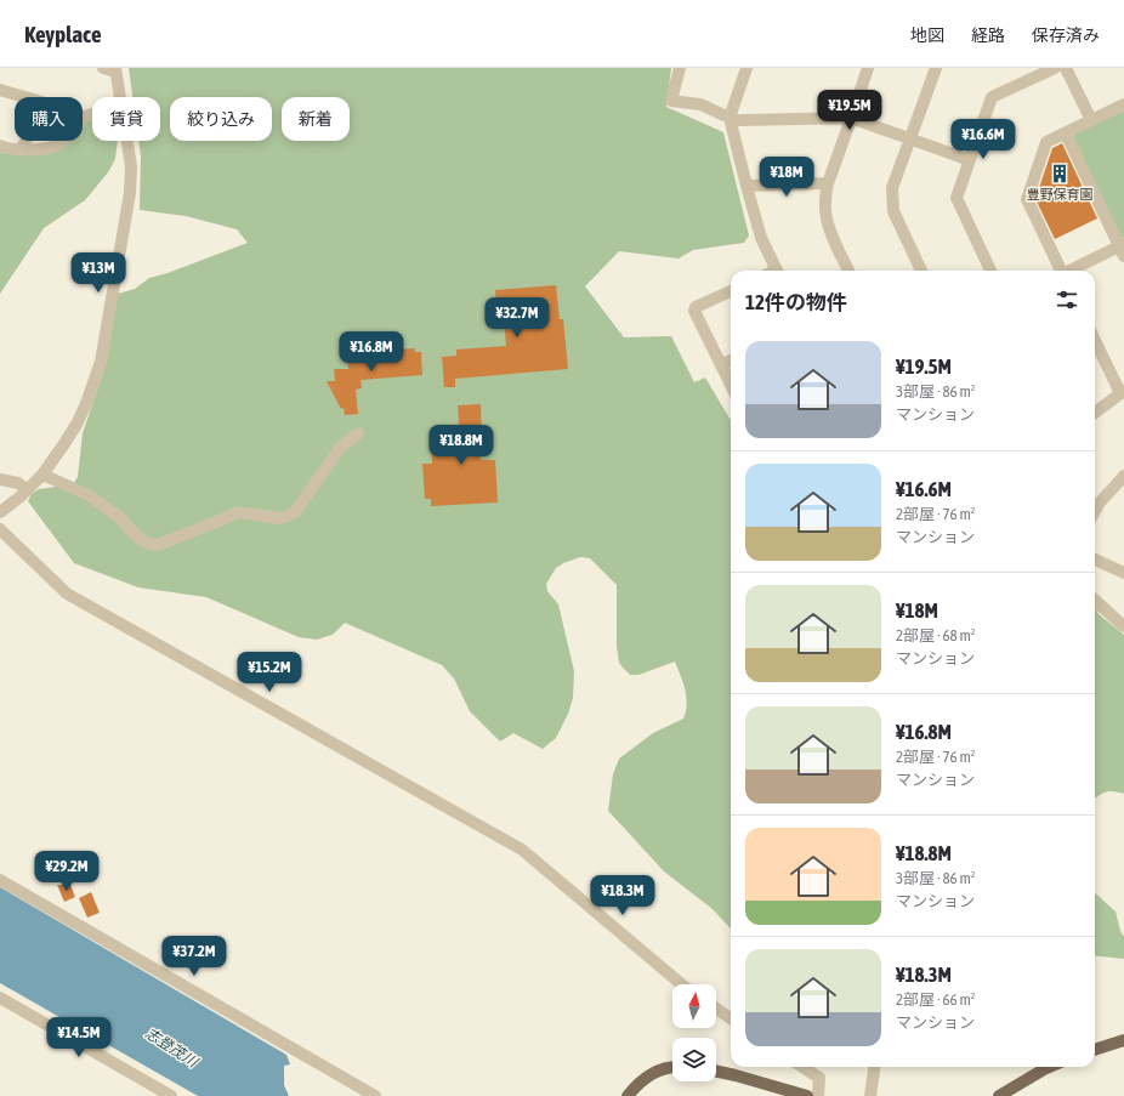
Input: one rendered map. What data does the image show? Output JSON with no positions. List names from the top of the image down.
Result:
{
  "water": ["志登茂川"],
  "places": {
    "building": ["豊野保育園"]
  },
  "north": "top",
  "page": {
    "header": "Keyplace",
    "nav": ["地図", "経路", "保存済み"],
    "price": [
      "¥19.5M",
      "¥16.6M",
      "¥18M",
      "¥13M",
      "¥32.7M",
      "¥16.8M",
      "¥18.8M",
      "¥15.2M",
      "¥29.2M",
      "¥18.3M",
      "¥37.2M",
      "¥14.5M"
    ],
    "chip": [
      "購入",
      "賃貸",
      "絞り込み",
      "新着"
    ],
    "heading": "12件の物件",
    "list": [
      {
        "name": "¥19.5M",
        "note": "3部屋 · 86 m² · マンション"
      },
      {
        "name": "¥16.6M",
        "note": "2部屋 · 76 m² · マンション"
      },
      {
        "name": "¥18M",
        "note": "2部屋 · 68 m² · マンション"
      },
      {
        "name": "¥16.8M",
        "note": "2部屋 · 76 m² · マンション"
      },
      {
        "name": "¥18.8M",
        "note": "3部屋 · 86 m² · マンション"
      },
      {
        "name": "¥18.3M",
        "note": "2部屋 · 66 m² · マンション"
      }
    ]
  }
}
